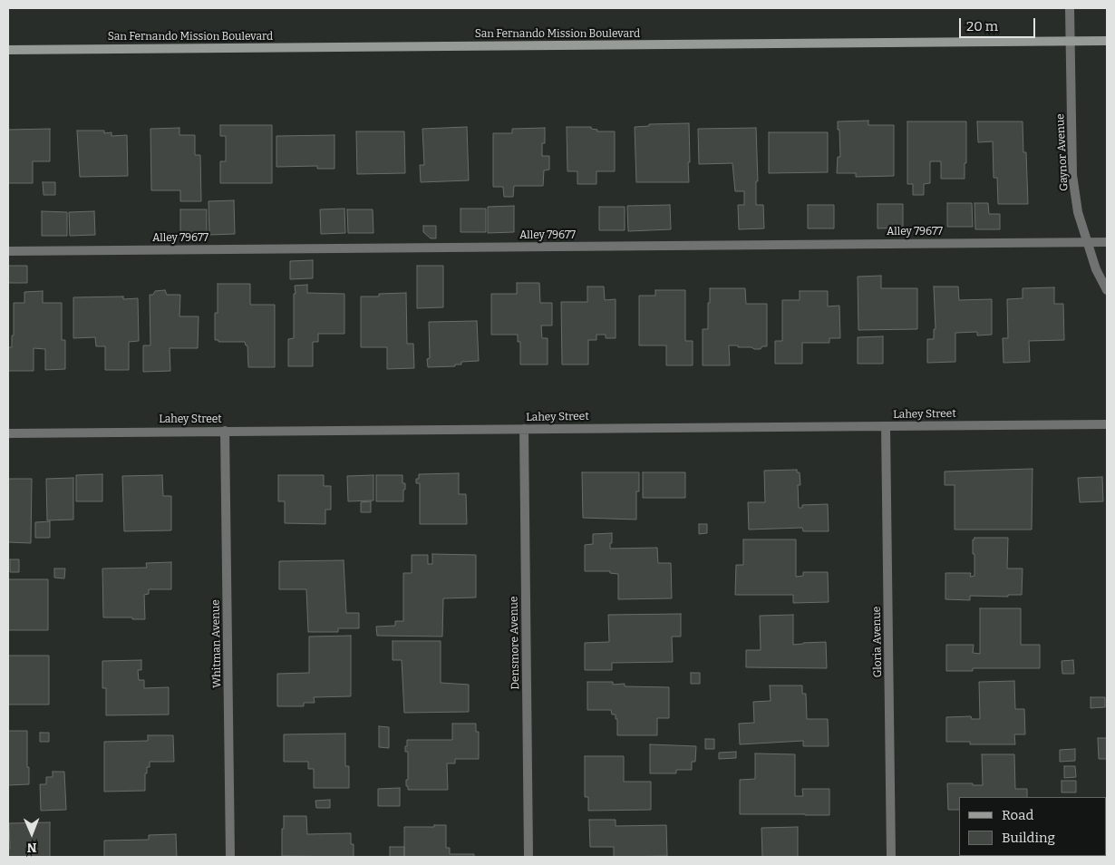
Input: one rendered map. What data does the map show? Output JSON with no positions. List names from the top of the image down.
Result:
{
  "streets": {
    "main road": ["San Fernando Mission Boulevard"],
    "street": [
      "Gaynor Avenue",
      "Alley 79677",
      "Lahey Street",
      "Gloria Avenue",
      "Densmore Avenue",
      "Whitman Avenue"
    ]
  },
  "crossings": [
    ["San Fernando Mission Boulevard", "Gaynor Avenue"],
    ["Gaynor Avenue", "Alley 79677"],
    ["Lahey Street", "Gloria Avenue"],
    ["Lahey Street", "Densmore Avenue"],
    ["Lahey Street", "Whitman Avenue"]
  ],
  "legend": ["Road", "Building"],
  "scale_bar": "20 m",
  "north": "bottom"
}
